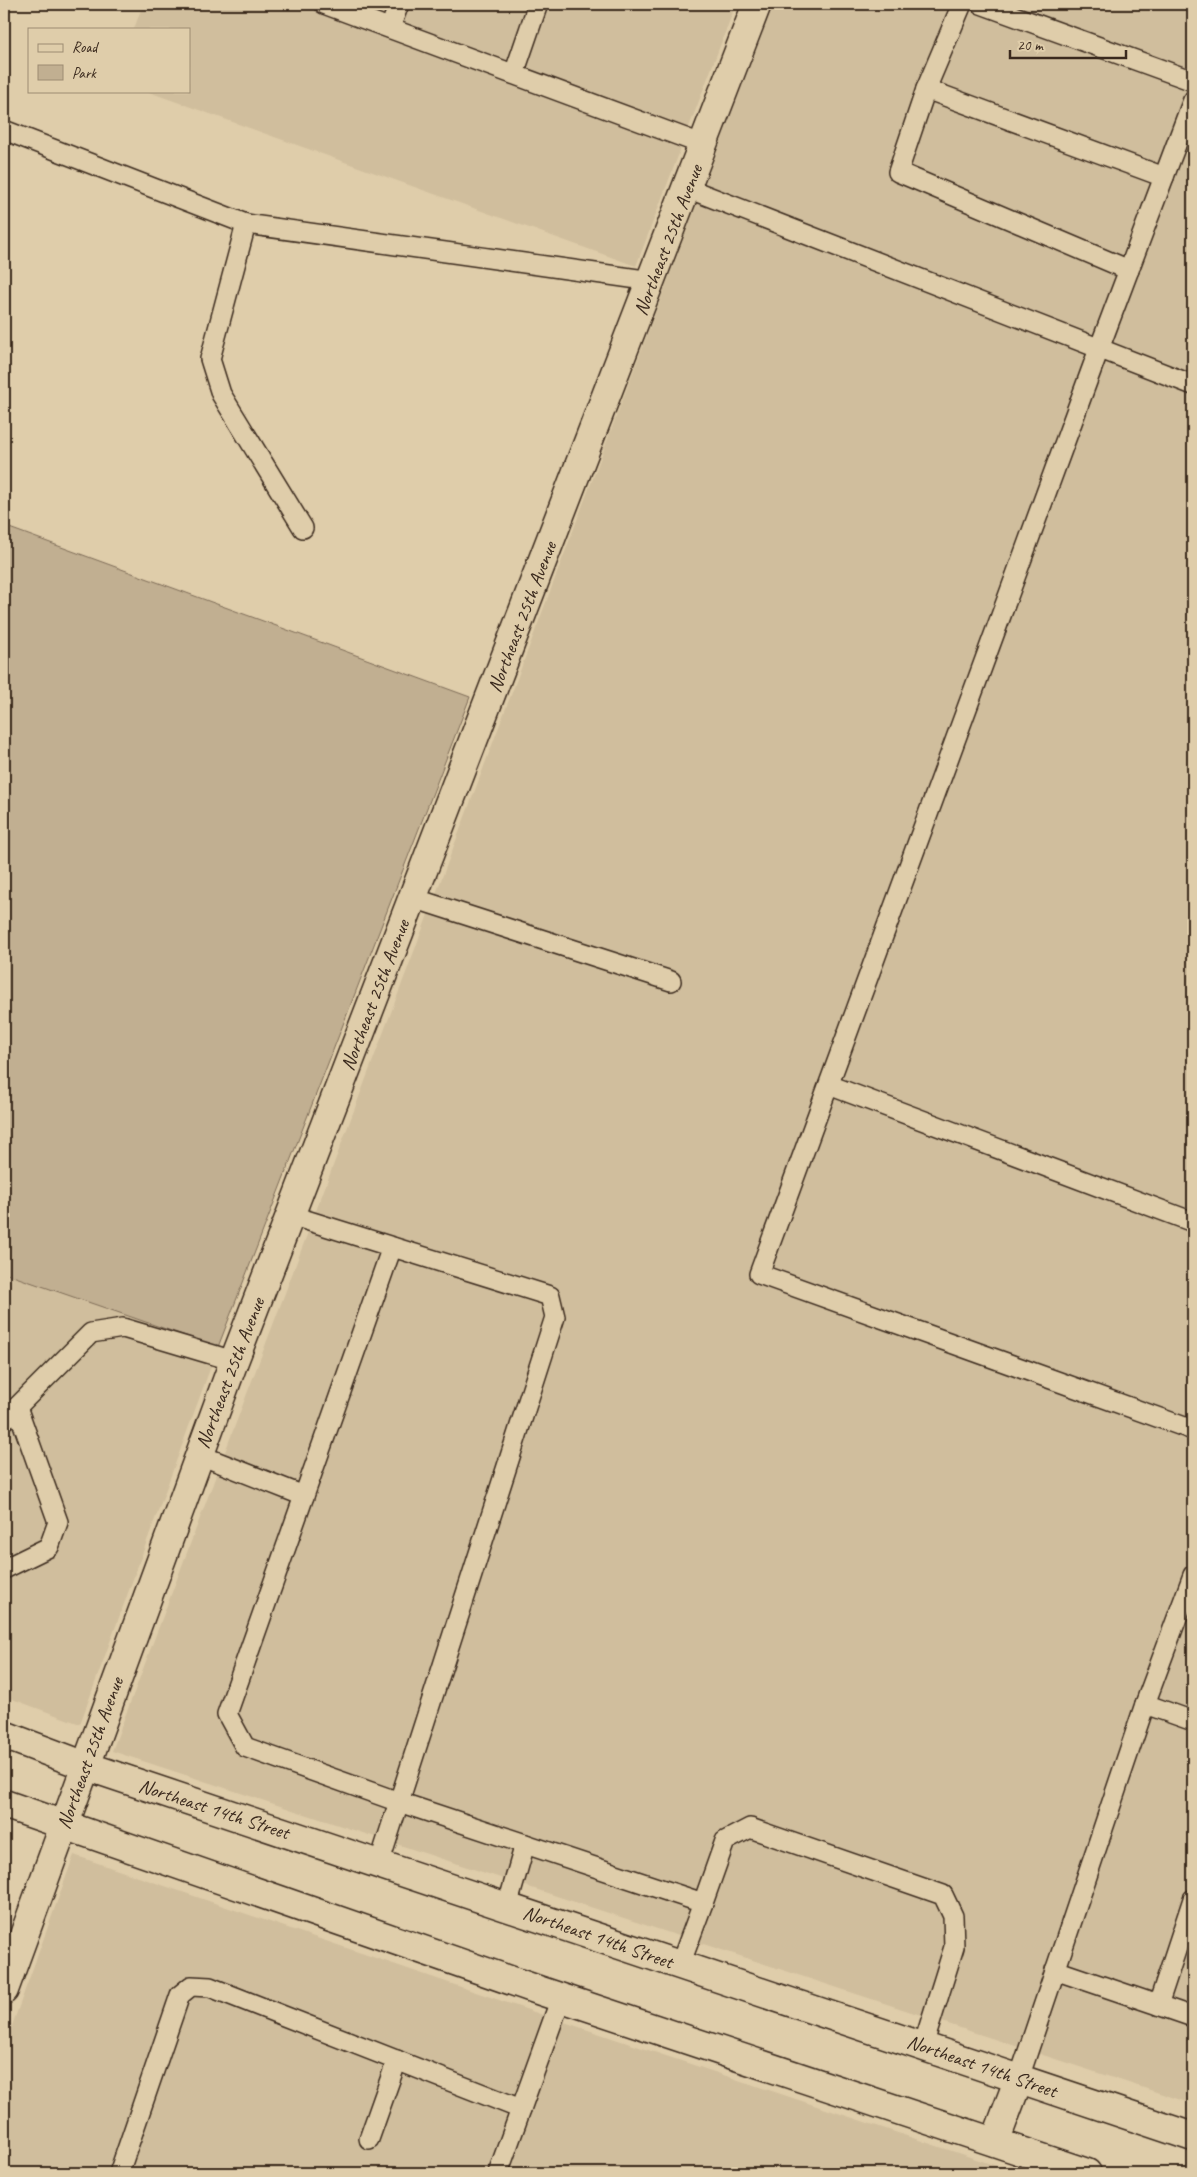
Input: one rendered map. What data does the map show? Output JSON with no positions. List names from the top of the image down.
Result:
{
  "streets": {
    "main road": ["Northeast 25th Avenue", "Northeast 14th Street"]
  },
  "crossings": [
    ["Northeast 25th Avenue", "Northeast 14th Street"]
  ],
  "legend": ["Road", "Park"],
  "scale_bar": "20 m"
}
